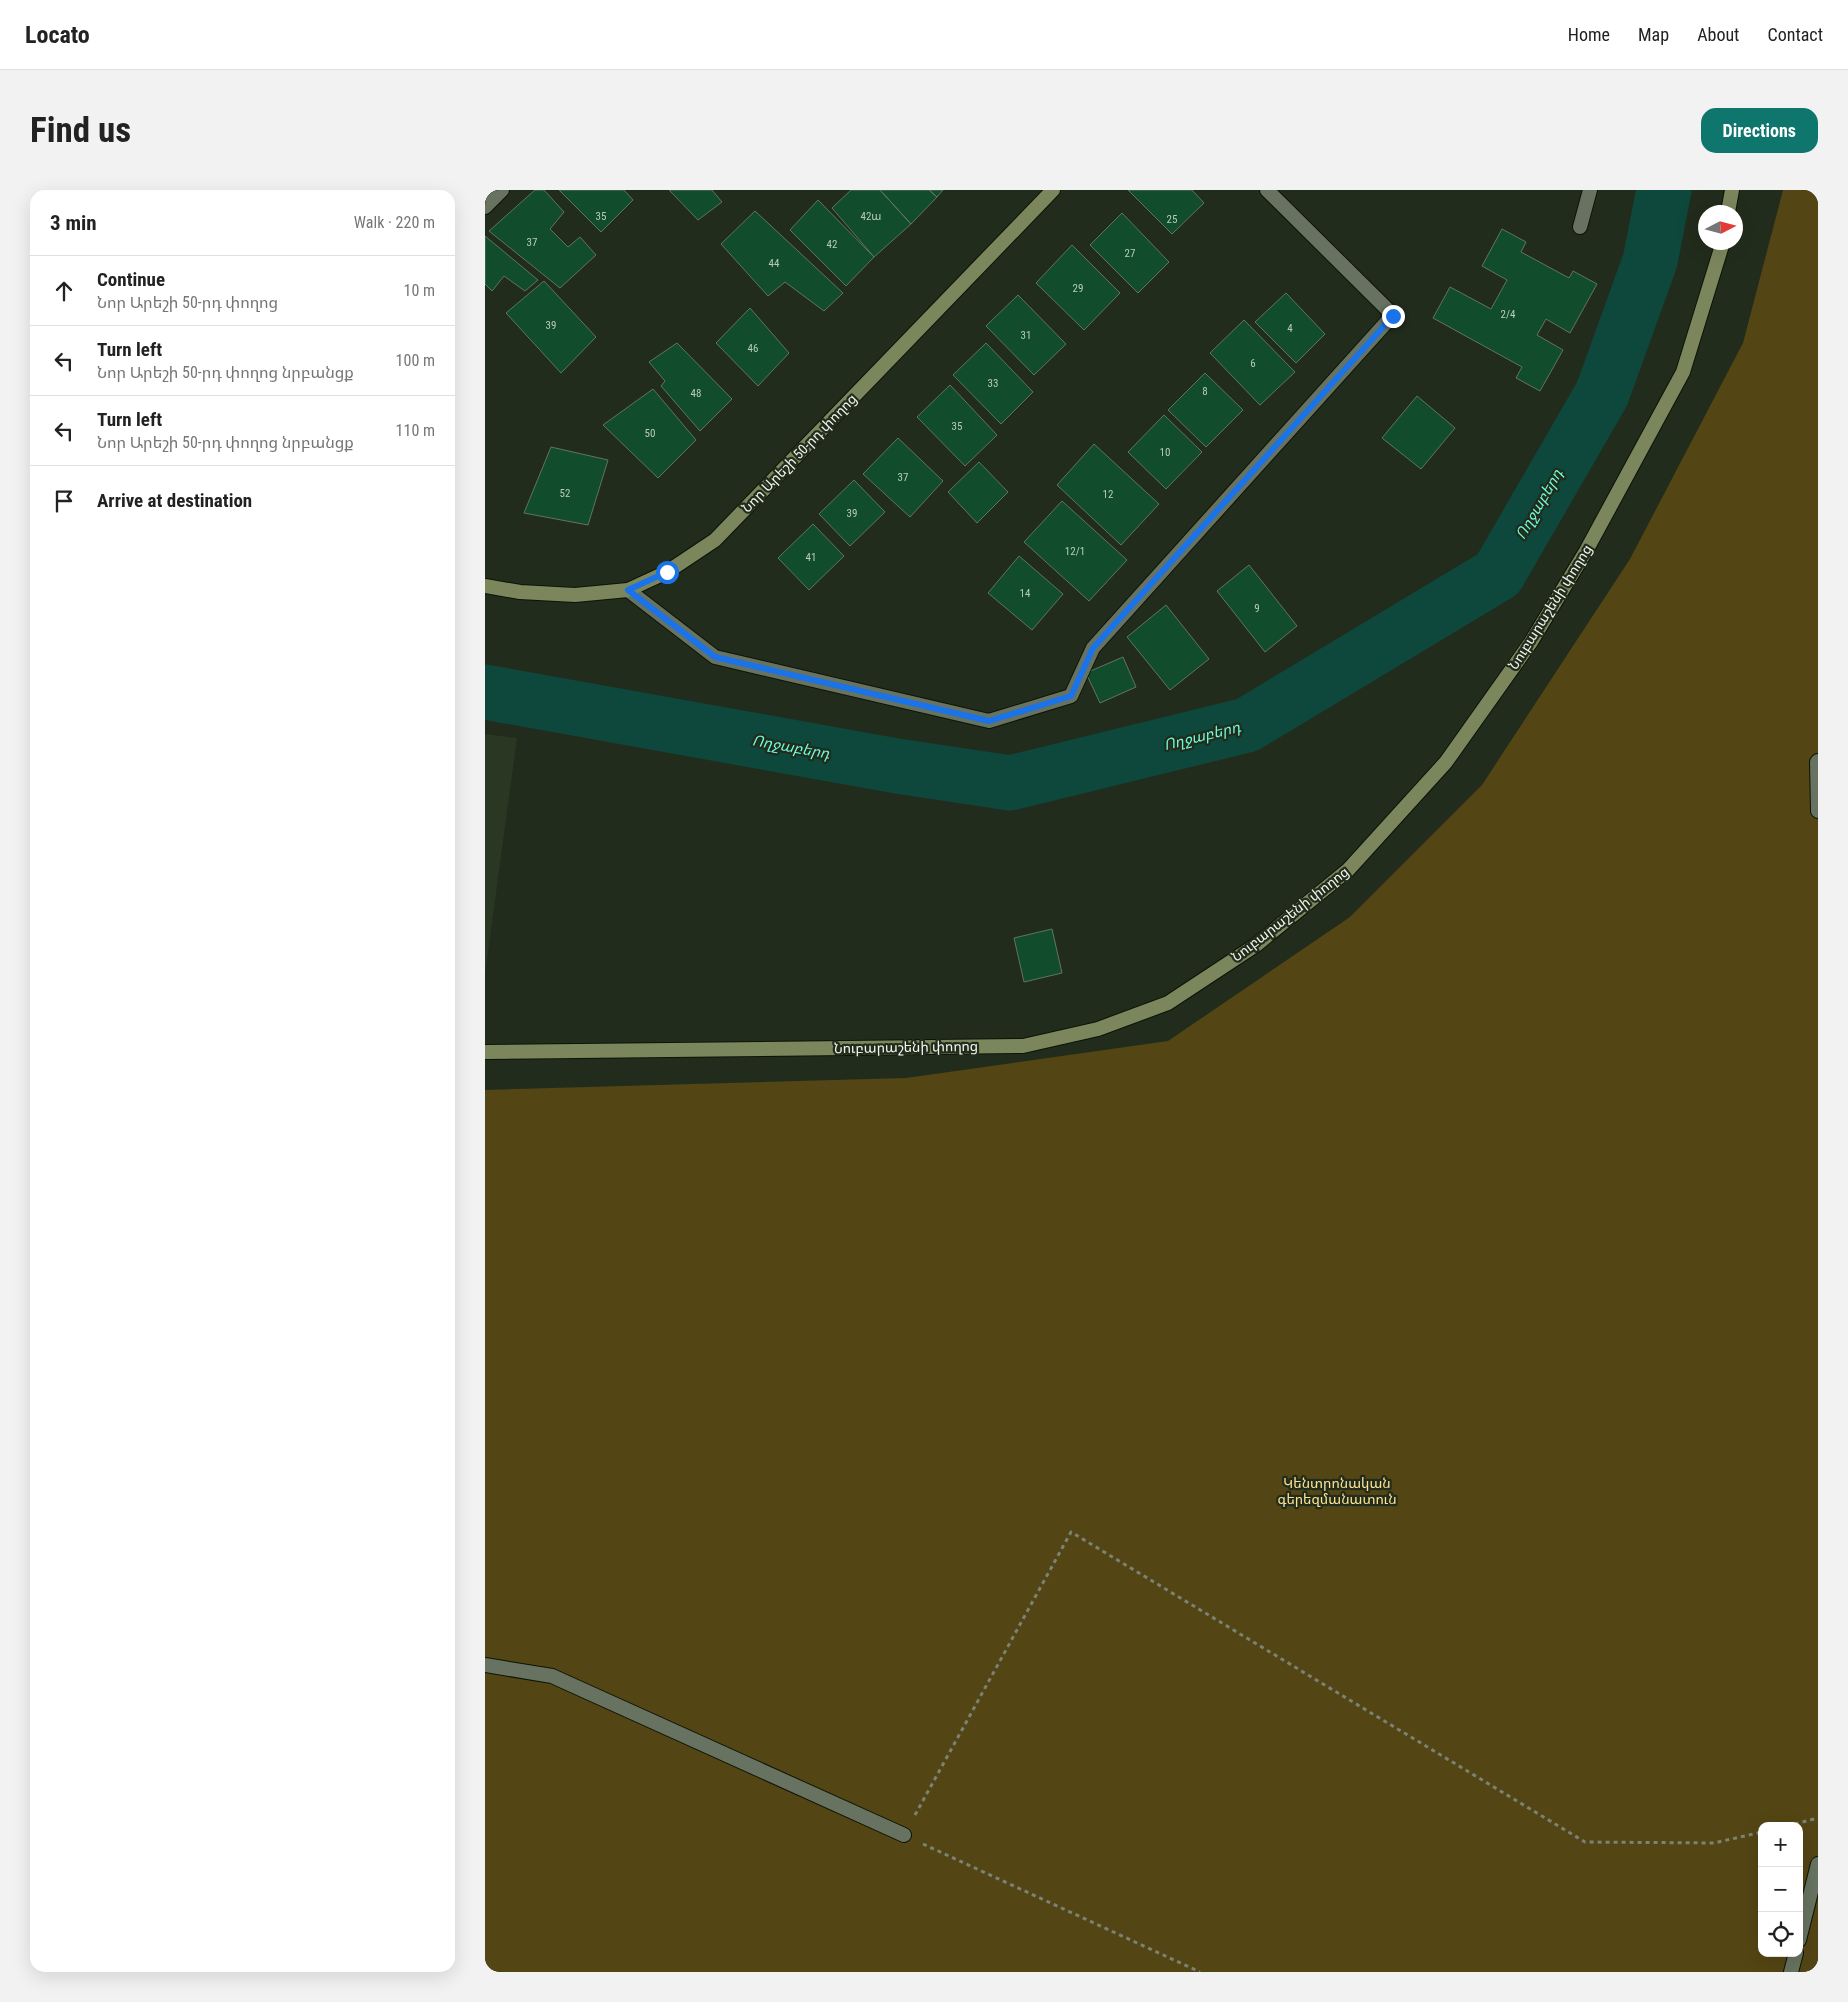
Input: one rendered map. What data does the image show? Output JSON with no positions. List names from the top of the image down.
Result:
{
  "streets": {
    "main road": ["Նոր Արեշի 50-րդ փողոց", "Նուբարաշենի փողոց"]
  },
  "water": ["Ողջաբերդ"],
  "parks": ["Կենտրոնական գերեզմանատուն"],
  "house_numbers": [
    "35",
    "42ա",
    "25",
    "37",
    "42",
    "27",
    "44",
    "29",
    "2/4",
    "39",
    "4",
    "31",
    "46",
    "6",
    "33",
    "8",
    "48",
    "35",
    "50",
    "10",
    "37",
    "52",
    "12",
    "39",
    "12/1",
    "41",
    "14",
    "9"
  ],
  "north": "right",
  "page": {
    "header": "Locato",
    "nav": [
      "Home",
      "Map",
      "About",
      "Contact"
    ],
    "buttons": "Directions",
    "title": "Find us",
    "heading": ["3 min", "Walk · 220 m"],
    "list": [
      ["Continue", "Նոր Արեշի 50-րդ փողոց", "10 m"],
      ["Turn left", "Նոր Արեշի 50-րդ փողոց նրբանցք", "100 m"],
      ["Turn left", "Նոր Արեշի 50-րդ փողոց նրբանցք", "110 m"],
      "Arrive at destination"
    ],
    "map_buttons": ["+", "−"]
  }
}
